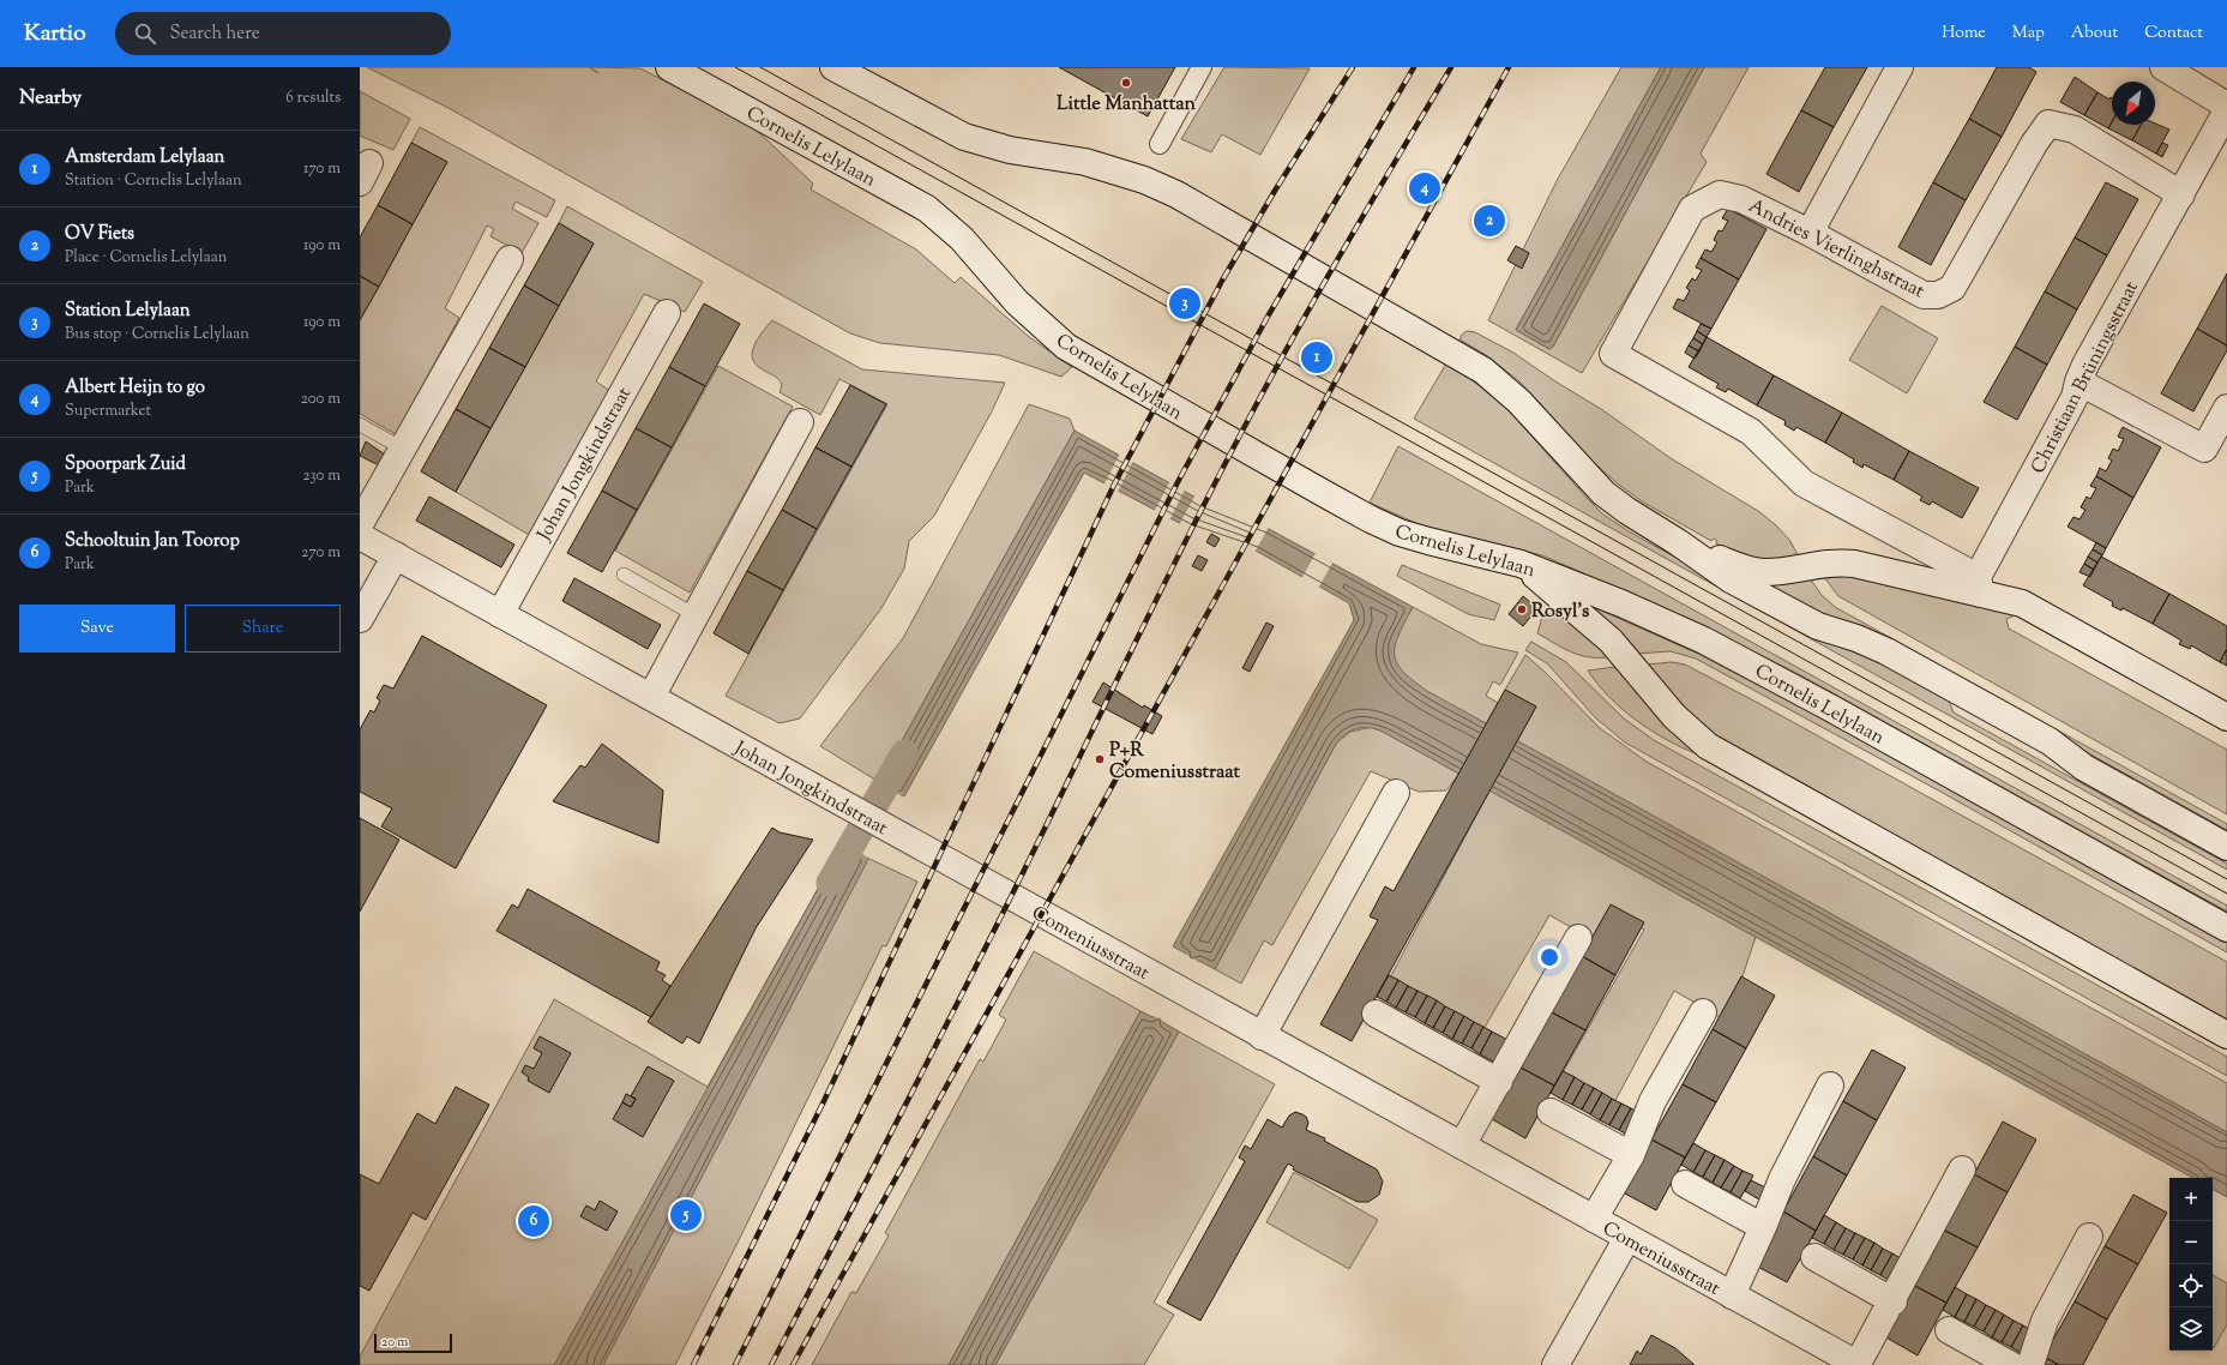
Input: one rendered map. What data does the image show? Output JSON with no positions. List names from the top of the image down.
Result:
{
  "streets": {
    "street": [
      "Cornelis Lelylaan",
      "Andries Vierlinghstraat",
      "Christiaan Brüningsstraat",
      "Johan Jongkindstraat",
      "Comeniusstraat"
    ]
  },
  "crossings": [
    ["Andries Vierlinghstraat", "Christiaan Brüningsstraat"],
    ["Johan Jongkindstraat", "Comeniusstraat"]
  ],
  "places": ["Little Manhattan", "Rosyl's", "P+R Comeniusstraat"],
  "scale_bar": "20 m",
  "north": "bottom left",
  "page": {
    "header": "Kartio",
    "search": "Search here",
    "nav": [
      "Home",
      "Map",
      "About",
      "Contact"
    ],
    "heading": ["Nearby", "6 results"],
    "list": [
      {
        "mark": "1",
        "name": "Amsterdam Lelylaan",
        "note": "Station · Cornelis Lelylaan",
        "value": "170 m"
      },
      {
        "mark": "2",
        "name": "OV Fiets",
        "note": "Place · Cornelis Lelylaan",
        "value": "190 m"
      },
      {
        "mark": "3",
        "name": "Station Lelylaan",
        "note": "Bus stop · Cornelis Lelylaan",
        "value": "190 m"
      },
      {
        "mark": "4",
        "name": "Albert Heijn to go",
        "note": "Supermarket",
        "value": "200 m"
      },
      {
        "mark": "5",
        "name": "Spoorpark Zuid",
        "note": "Park",
        "value": "230 m"
      },
      {
        "mark": "6",
        "name": "Schooltuin Jan Toorop",
        "note": "Park",
        "value": "270 m"
      }
    ],
    "pins": [
      "4",
      "2",
      "3",
      "1",
      "5",
      "6"
    ],
    "buttons": ["Save", "Share"],
    "map_buttons": ["+", "−"],
    "scale": "20 m"
  }
}
